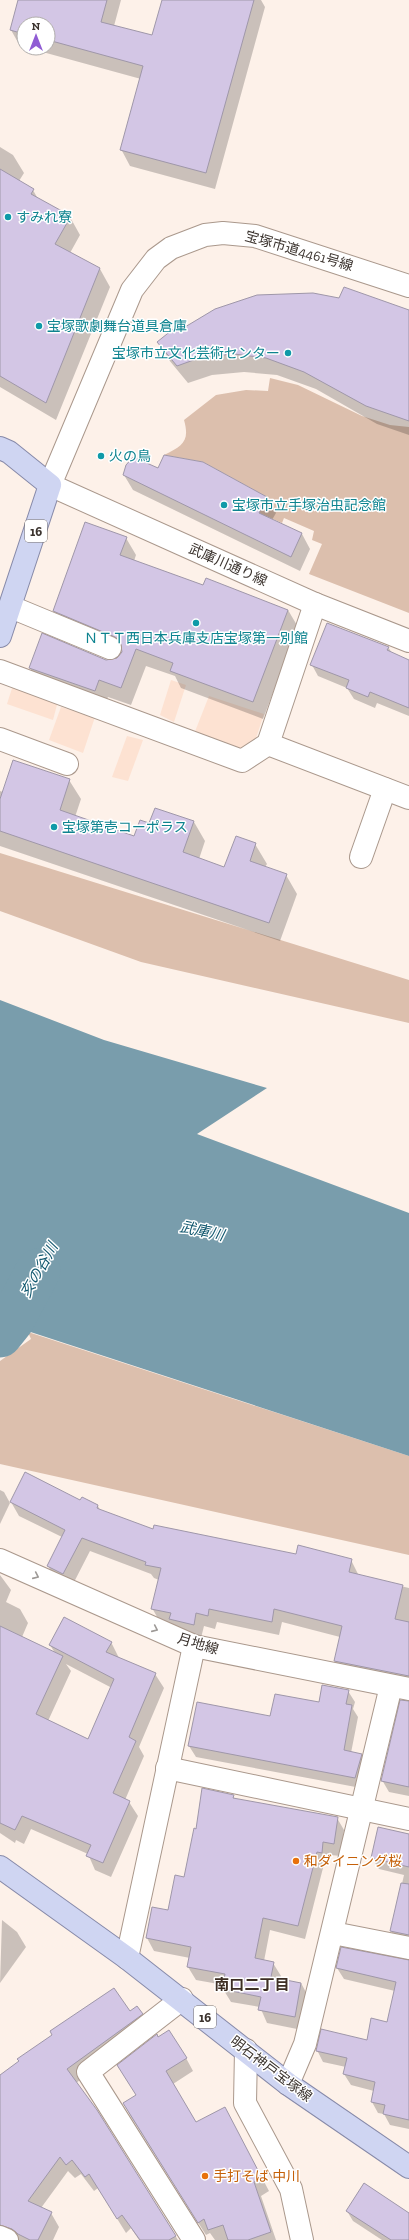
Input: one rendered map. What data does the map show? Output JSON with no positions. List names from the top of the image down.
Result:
{
  "streets": {
    "main road": ["16", "明石神戸宝塚線"],
    "street": ["宝塚市道4461号線", "武庫川通り線", "月地線"]
  },
  "crossings": [
    ["宝塚市道4461号線", "16"],
    ["宝塚市道4461号線", "武庫川通り線"],
    ["16", "武庫川通り線"]
  ],
  "one_way": ["月地線"],
  "districts": ["南口二丁目"],
  "water": ["武庫川", "亥の谷川"],
  "places": [
    "すみれ寮",
    "宝塚歌劇舞台道具倉庫",
    "宝塚市立文化芸術センター",
    "火の鳥",
    "宝塚市立手塚治虫記念館",
    "ＮＴＴ西日本兵庫支店宝塚第一別館",
    "宝塚第壱コーポラス",
    "和ダイニング桜",
    "手打そば 中川"
  ],
  "north": "top"
}
